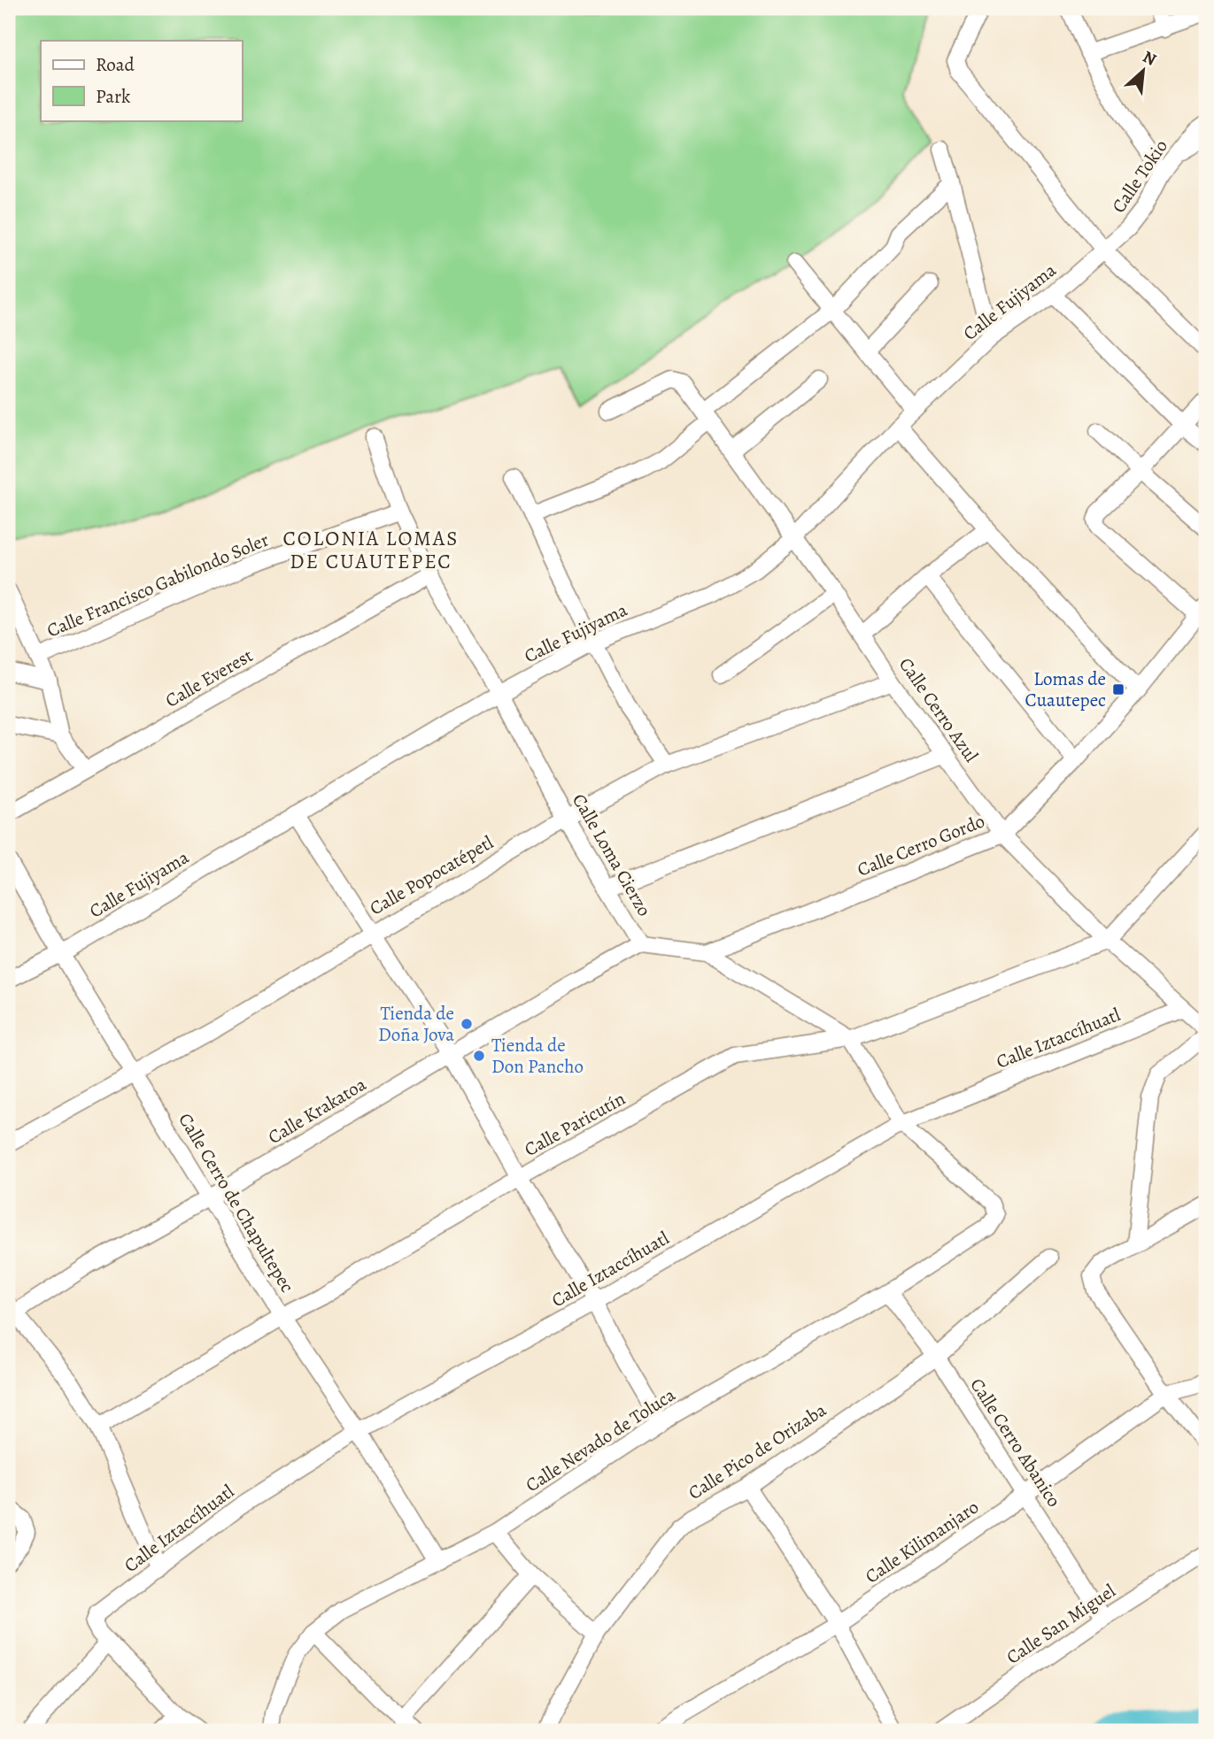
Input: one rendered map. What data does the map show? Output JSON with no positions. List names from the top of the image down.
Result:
{
  "streets": {
    "street": [
      "Calle Tokio",
      "Calle Fujiyama",
      "Calle Francisco Gabilondo Soler",
      "Calle Everest",
      "Calle Cerro Azul",
      "Calle Cerro Gordo",
      "Calle Loma Cierzo",
      "Calle Popocatépetl",
      "Calle Iztaccíhuatl",
      "Calle Krakatoa",
      "Calle Paricutín",
      "Calle Cerro de Chapultepec",
      "Calle Nevado de Toluca",
      "Calle Cerro Abanico",
      "Calle Pico de Orizaba",
      "Calle Kilimanjaro",
      "Calle San Miguel"
    ]
  },
  "crossings": [
    ["Calle Tokio", "Calle Fujiyama"],
    ["Calle Fujiyama", "Calle Cerro Azul"],
    ["Calle Fujiyama", "Calle Loma Cierzo"],
    ["Calle Fujiyama", "Calle Cerro de Chapultepec"],
    ["Calle Francisco Gabilondo Soler", "Calle Loma Cierzo"],
    ["Calle Everest", "Calle Loma Cierzo"],
    ["Calle Cerro Azul", "Calle Cerro Gordo"],
    ["Calle Cerro Azul", "Calle Popocatépetl"],
    ["Calle Cerro Azul", "Calle Iztaccíhuatl"],
    ["Calle Cerro Azul", "Calle Paricutín"],
    ["Calle Cerro Gordo", "Calle Loma Cierzo"],
    ["Calle Loma Cierzo", "Calle Popocatépetl"],
    ["Calle Loma Cierzo", "Calle Iztaccíhuatl"],
    ["Calle Loma Cierzo", "Calle Krakatoa"],
    ["Calle Loma Cierzo", "Calle Paricutín"],
    ["Calle Loma Cierzo", "Calle Nevado de Toluca"],
    ["Calle Popocatépetl", "Calle Cerro de Chapultepec"],
    ["Calle Iztaccíhuatl", "Calle Cerro de Chapultepec"],
    ["Calle Krakatoa", "Calle Cerro de Chapultepec"],
    ["Calle Paricutín", "Calle Cerro de Chapultepec"],
    ["Calle Cerro de Chapultepec", "Calle Nevado de Toluca"],
    ["Calle Nevado de Toluca", "Calle Cerro Abanico"],
    ["Calle Cerro Abanico", "Calle Pico de Orizaba"],
    ["Calle Cerro Abanico", "Calle Kilimanjaro"],
    ["Calle Cerro Abanico", "Calle San Miguel"]
  ],
  "districts": ["COLONIA LOMAS DE CUAUTEPEC"],
  "places": {
    "transit": ["Lomas de Cuautepec"],
    "other": ["Tienda de Doña Jova", "Tienda de Don Pancho"]
  },
  "legend": ["Road", "Park"],
  "north": "top right"
}
